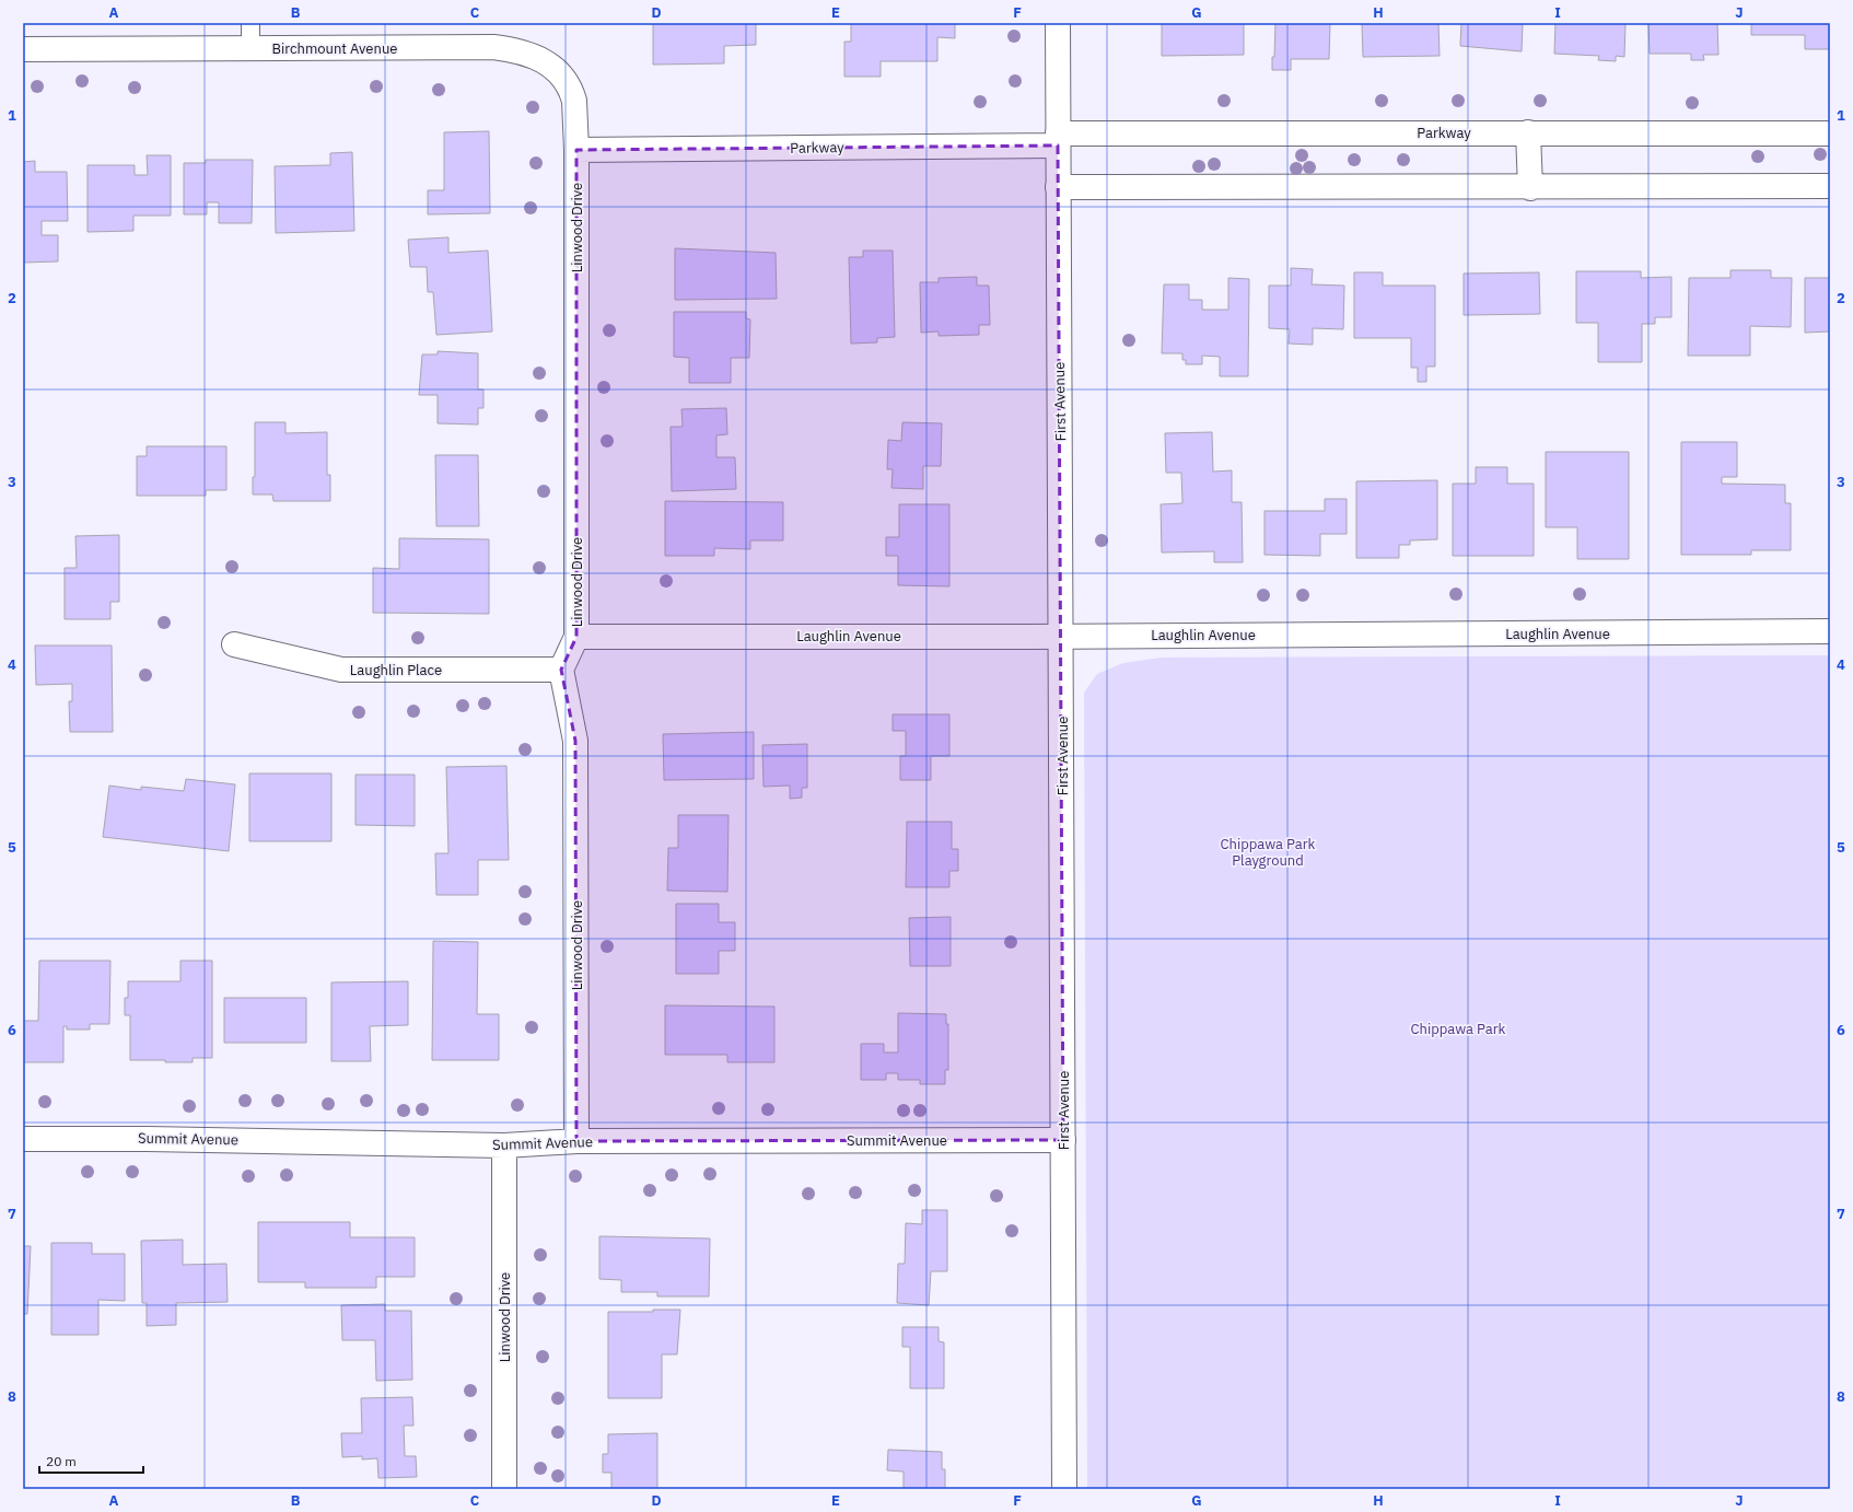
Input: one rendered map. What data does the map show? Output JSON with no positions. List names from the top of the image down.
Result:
{
  "streets": {
    "street": [
      "Birchmount Avenue",
      "Parkway",
      "Linwood Drive",
      "First Avenue",
      "Laughlin Avenue",
      "Laughlin Place",
      "Summit Avenue"
    ]
  },
  "crossings": [
    ["Birchmount Avenue", "Parkway"],
    ["Birchmount Avenue", "Linwood Drive"],
    ["Parkway", "Linwood Drive"],
    ["Parkway", "First Avenue"],
    ["Linwood Drive", "Laughlin Avenue"],
    ["Linwood Drive", "Laughlin Place"],
    ["Linwood Drive", "Summit Avenue"],
    ["First Avenue", "Laughlin Avenue"],
    ["First Avenue", "Summit Avenue"]
  ],
  "parks": ["Chippawa Park Playground", "Chippawa Park"],
  "scale_bar": "20 m",
  "grid": {
    "columns": [
      "A",
      "B",
      "C",
      "D",
      "E",
      "F",
      "G",
      "H",
      "I",
      "J"
    ],
    "rows": [
      "1",
      "2",
      "3",
      "4",
      "5",
      "6",
      "7",
      "8"
    ]
  }
}
